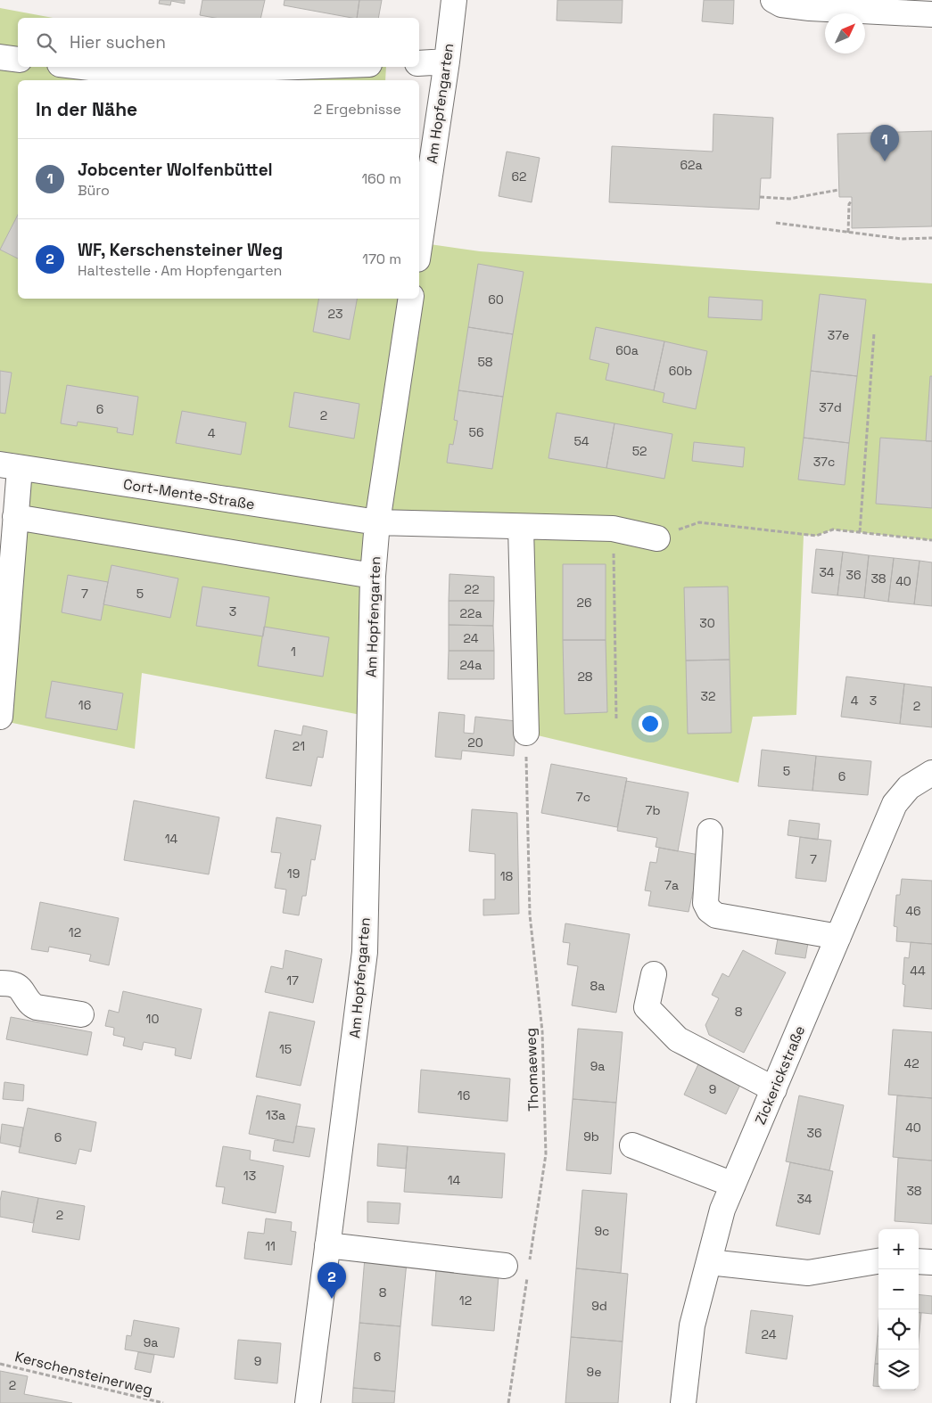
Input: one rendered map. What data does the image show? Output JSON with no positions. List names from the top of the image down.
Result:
{
  "streets": {
    "street": ["Am Hopfengarten", "Cort-Mente-Straße", "Zickerickstraße"],
    "path": ["Thomaeweg", "Kerschensteinerweg"]
  },
  "crossings": [
    ["Am Hopfengarten", "Cort-Mente-Straße"]
  ],
  "house_numbers": [
    "62a",
    "62",
    "60",
    "23",
    "37e",
    "60a",
    "58",
    "60b",
    "37d",
    "6",
    "2",
    "56",
    "4",
    "54",
    "52",
    "37c",
    "34",
    "36",
    "38",
    "40",
    "22",
    "7",
    "5",
    "26",
    "3",
    "22a",
    "30",
    "24",
    "1",
    "24a",
    "28",
    "32",
    "4",
    "3",
    "16",
    "2",
    "20",
    "21",
    "5",
    "6",
    "7c",
    "7b",
    "14",
    "7",
    "19",
    "18",
    "7a",
    "46",
    "12",
    "44",
    "17",
    "8a",
    "8",
    "10",
    "15",
    "42",
    "9a",
    "9",
    "16",
    "13a",
    "40",
    "36",
    "9b",
    "6",
    "13",
    "14",
    "38",
    "34",
    "2",
    "9c",
    "11",
    "8",
    "12",
    "9d",
    "24",
    "9a",
    "6",
    "9",
    "9e",
    "2"
  ],
  "north": "top right",
  "page": {
    "search": "Hier suchen",
    "heading": ["In der Nähe", "2 Ergebnisse"],
    "pins": ["1", "2"],
    "list": [
      {
        "mark": "1",
        "name": "Jobcenter Wolfenbüttel",
        "note": "Büro",
        "value": "160 m"
      },
      {
        "mark": "2",
        "name": "WF, Kerschensteiner Weg",
        "note": "Haltestelle · Am Hopfengarten",
        "value": "170 m"
      }
    ],
    "map_buttons": ["+", "−"]
  }
}
